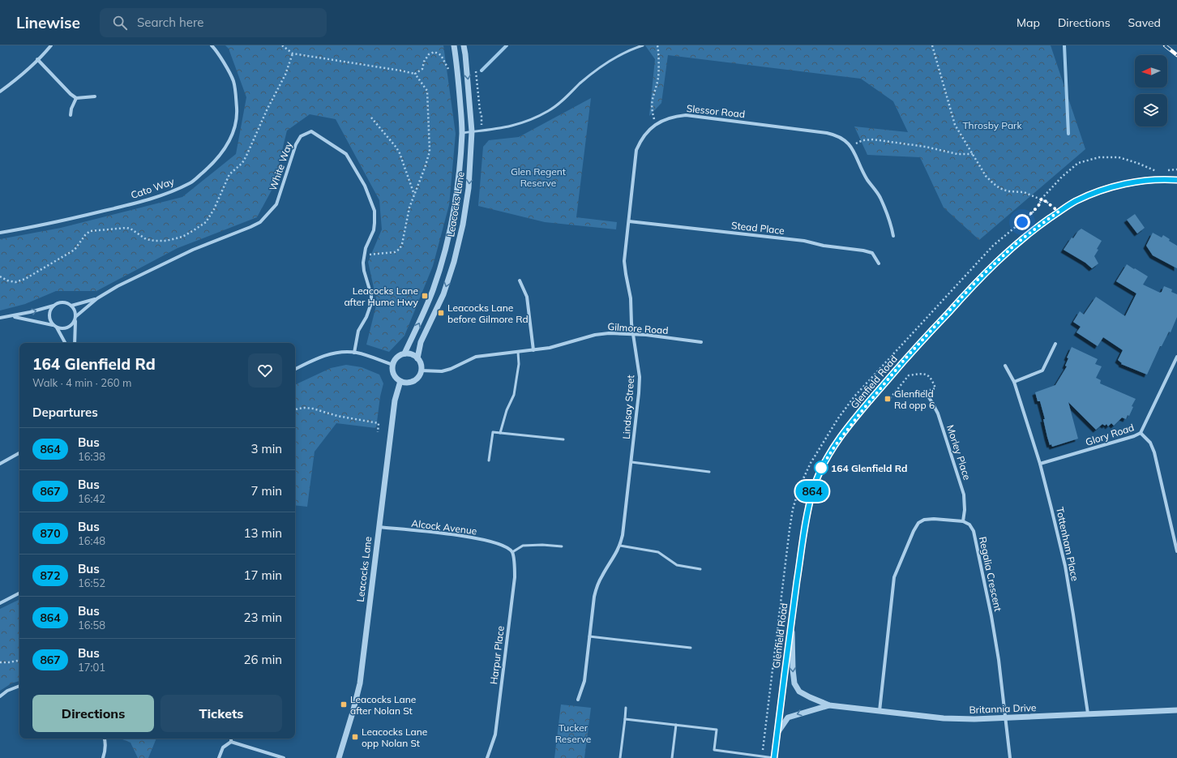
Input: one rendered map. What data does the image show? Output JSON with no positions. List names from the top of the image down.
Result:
{
  "streets": {
    "main road": ["Glenfield Road"],
    "street": [
      "Slessor Road",
      "White Way",
      "Cato Way",
      "Leacocks Lane",
      "Stead Place",
      "Gilmore Road",
      "Lindsay Street",
      "Glory Road",
      "Morley Place",
      "Alcock Avenue",
      "Tottenham Place",
      "Regalia Crescent",
      "Harpur Place",
      "Britannia Drive"
    ]
  },
  "crossings": [
    ["Slessor Road", "Stead Place"],
    ["Slessor Road", "Gilmore Road"],
    ["Slessor Road", "Lindsay Street"],
    ["Leacocks Lane", "Gilmore Road"],
    ["Leacocks Lane", "Alcock Avenue"],
    ["Gilmore Road", "Lindsay Street"],
    ["Glenfield Road", "Britannia Drive"],
    ["Glory Road", "Tottenham Place"],
    ["Morley Place", "Regalia Crescent"],
    ["Alcock Avenue", "Harpur Place"],
    ["Tottenham Place", "Britannia Drive"],
    ["Regalia Crescent", "Britannia Drive"]
  ],
  "parks": ["Throsby Park", "Glen Regent Reserve", "Tucker Reserve"],
  "places": {
    "transit": [
      "Leacocks Lane after Hume Hwy",
      "Leacocks Lane before Gilmore Rd",
      "Glenfield Rd opp 6",
      "Leacocks Lane after Nolan St",
      "Leacocks Lane opp Nolan St"
    ],
    "other": ["164 Glenfield Rd"]
  },
  "lines": ["bus line 864"],
  "north": "left",
  "page": {
    "header": "Linewise",
    "search": "Search here",
    "nav": ["Map", "Directions", "Saved"],
    "on_map": "864",
    "heading": [
      ["164 Glenfield Rd", "Walk · 4 min · 260 m"],
      "Departures"
    ],
    "list": [
      {
        "mark": "864",
        "name": "Bus",
        "note": "16:38",
        "value": "3 min"
      },
      {
        "mark": "867",
        "name": "Bus",
        "note": "16:42",
        "value": "7 min"
      },
      {
        "mark": "870",
        "name": "Bus",
        "note": "16:48",
        "value": "13 min"
      },
      {
        "mark": "872",
        "name": "Bus",
        "note": "16:52",
        "value": "17 min"
      },
      {
        "mark": "864",
        "name": "Bus",
        "note": "16:58",
        "value": "23 min"
      },
      {
        "mark": "867",
        "name": "Bus",
        "note": "17:01",
        "value": "26 min"
      }
    ],
    "buttons": ["Directions", "Tickets"]
  }
}
